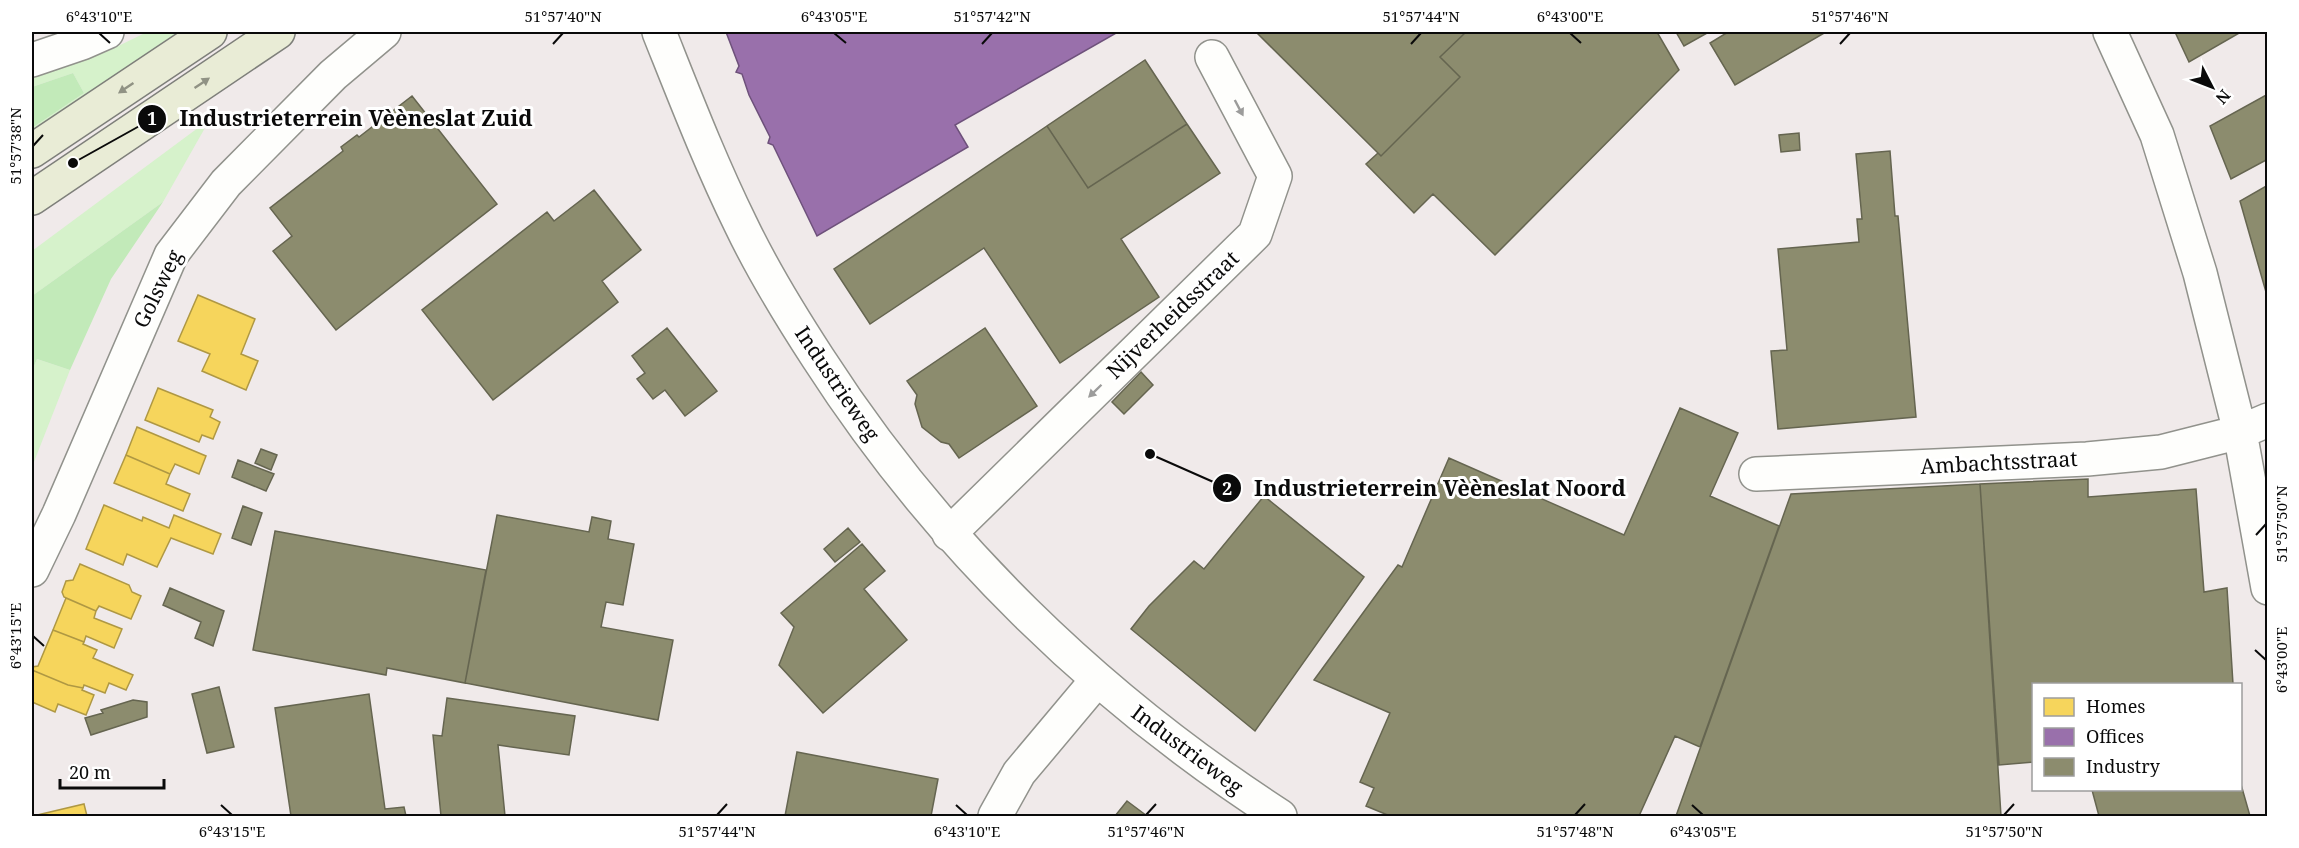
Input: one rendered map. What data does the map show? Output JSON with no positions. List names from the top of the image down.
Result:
{
  "streets": {
    "street": [
      "Golsweg",
      "Nijverheidsstraat",
      "Industrieweg",
      "Ambachtsstraat"
    ]
  },
  "crossings": [
    ["Nijverheidsstraat", "Industrieweg"]
  ],
  "one_way": ["Nijverheidsstraat"],
  "places": ["Industrieterrein Vèèneslat Zuid", "Industrieterrein Vèèneslat Noord"],
  "legend": ["Homes", "Offices", "Industry"],
  "scale_bar": "20 m",
  "north": "bottom right",
  "coordinates": [
    "6°43'10\"E",
    "51°57'40\"N",
    "6°43'05\"E",
    "51°57'42\"N",
    "51°57'44\"N",
    "6°43'00\"E",
    "51°57'46\"N",
    "51°57'38\"N",
    "51°57'50\"N",
    "6°43'15\"E",
    "51°57'48\"N"
  ]
}
